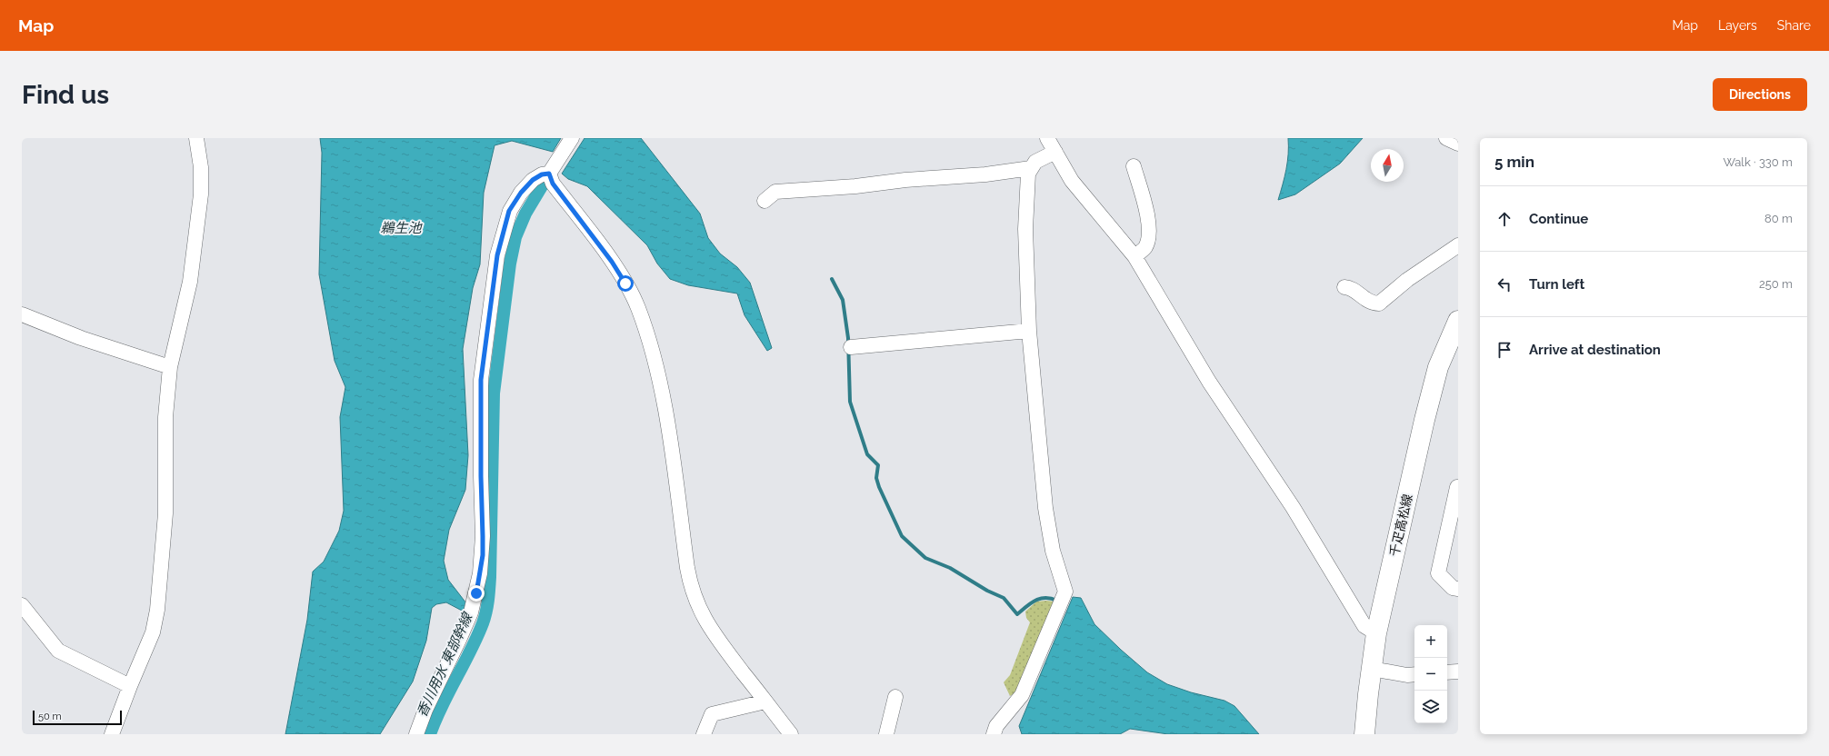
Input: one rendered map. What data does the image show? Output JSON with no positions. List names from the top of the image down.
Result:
{
  "streets": {
    "main road": ["千疋高松線"]
  },
  "water": ["鵜生池", "香川用水 東部幹線"],
  "scale_bar": "50 m",
  "north": "top",
  "page": {
    "header": "Map",
    "nav": ["Map", "Layers", "Share"],
    "buttons": "Directions",
    "title": "Find us",
    "heading": ["5 min", "Walk · 330 m"],
    "list": [
      ["Continue", "80 m"],
      ["Turn left", "250 m"],
      "Arrive at destination"
    ],
    "map_buttons": ["+", "−"],
    "scale": "50 m"
  }
}
